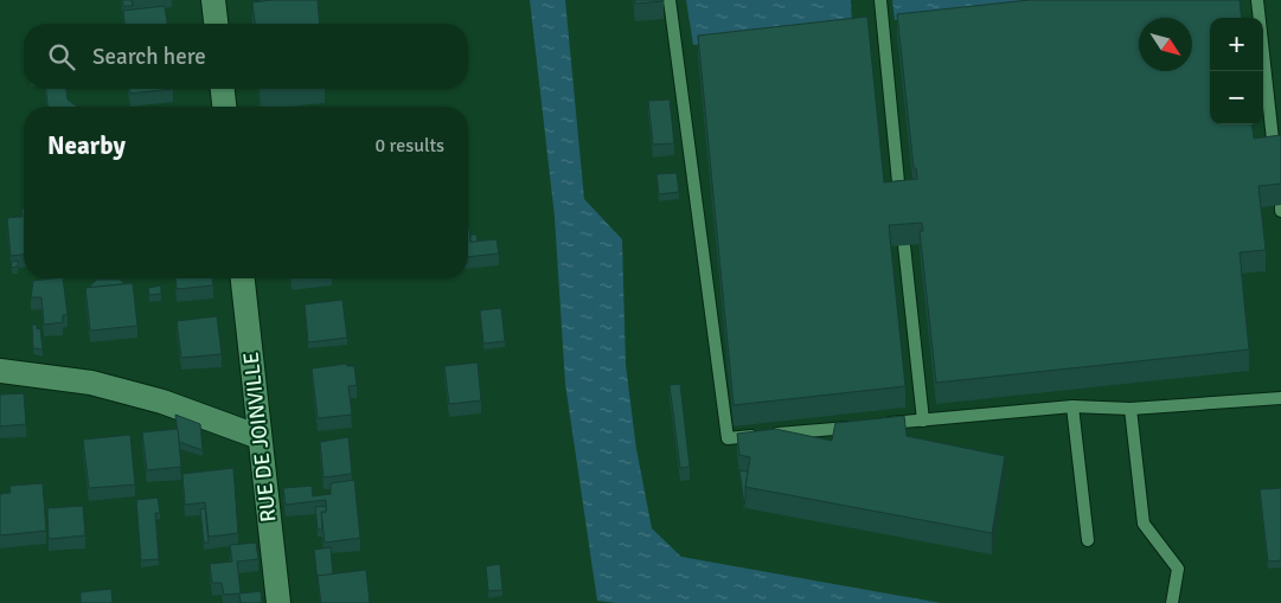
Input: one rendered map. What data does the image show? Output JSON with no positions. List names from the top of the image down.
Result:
{
  "streets": {
    "street": ["RUE DE JOINVILLE"]
  },
  "north": "bottom right",
  "page": {
    "map_buttons": ["+", "−"],
    "search": "Search here",
    "heading": ["Nearby", "0 results"]
  }
}
